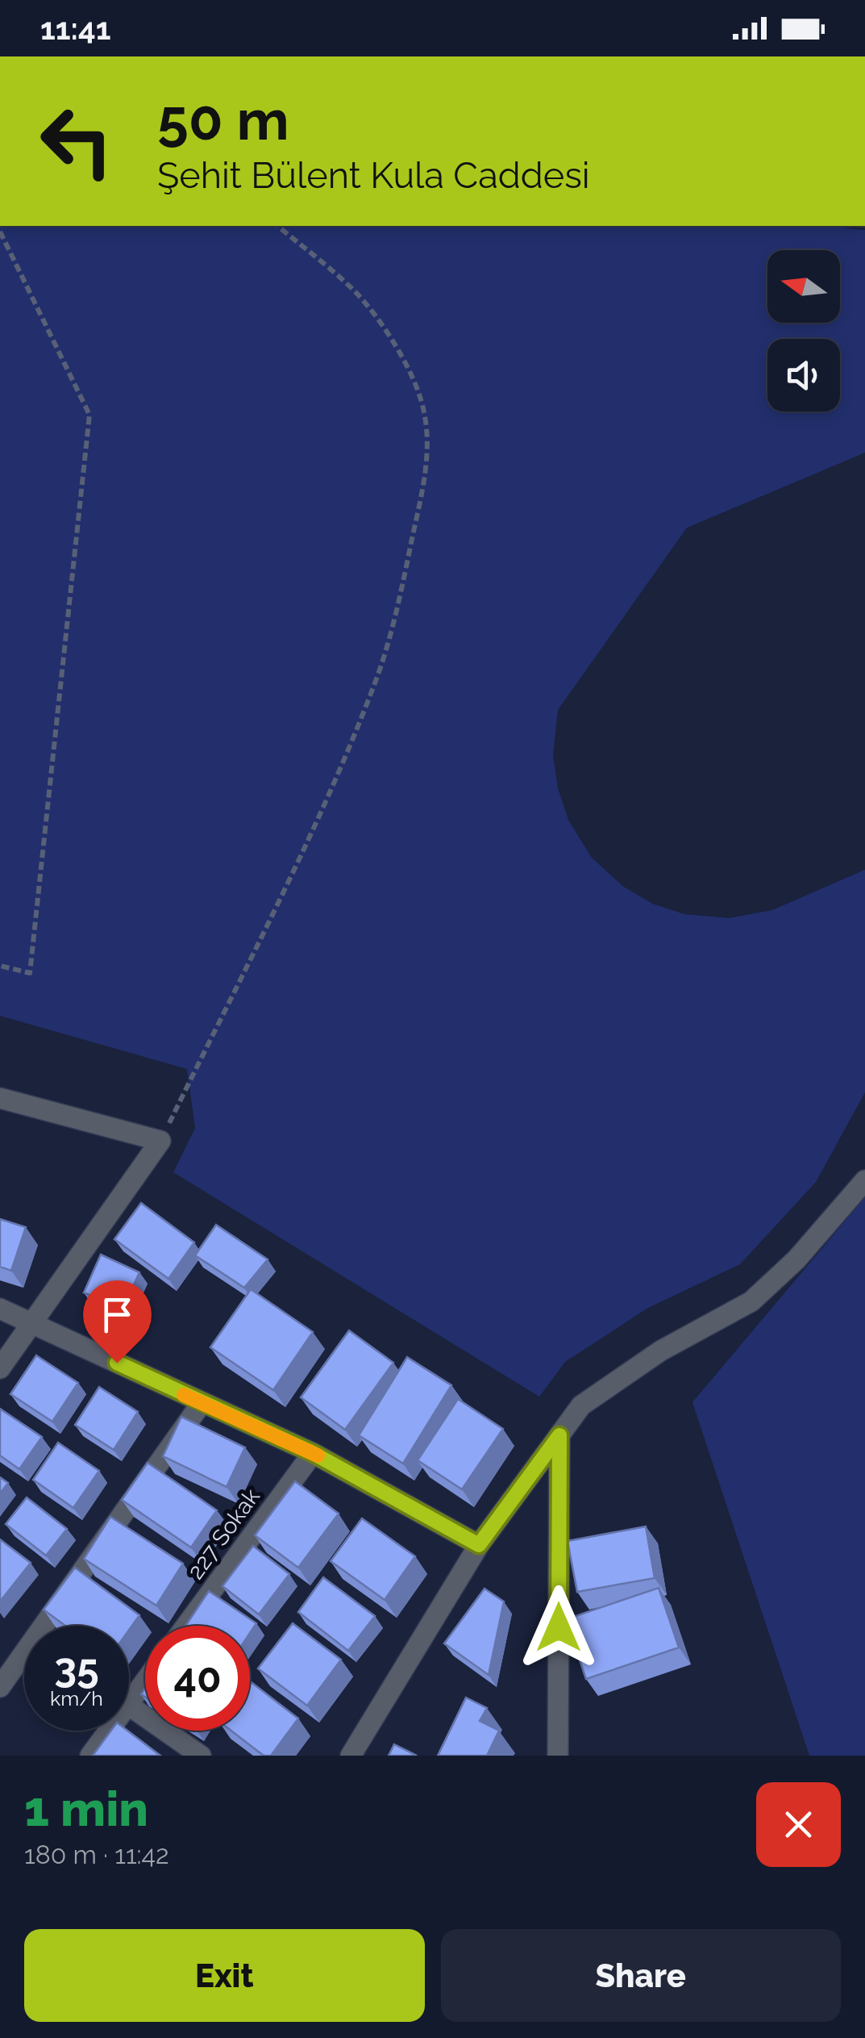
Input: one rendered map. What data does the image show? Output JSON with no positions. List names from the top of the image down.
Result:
{
  "streets": {
    "street": ["227 Sokak"]
  },
  "north": "left",
  "page": {
    "status": "11:41",
    "turn": ["50 m", "Şehit Bülent Kula Caddesi"],
    "speed": "35 km/h",
    "limit": "40",
    "heading": ["1 min", "180 m · 11:42"],
    "buttons": ["Exit", "Share"]
  }
}
